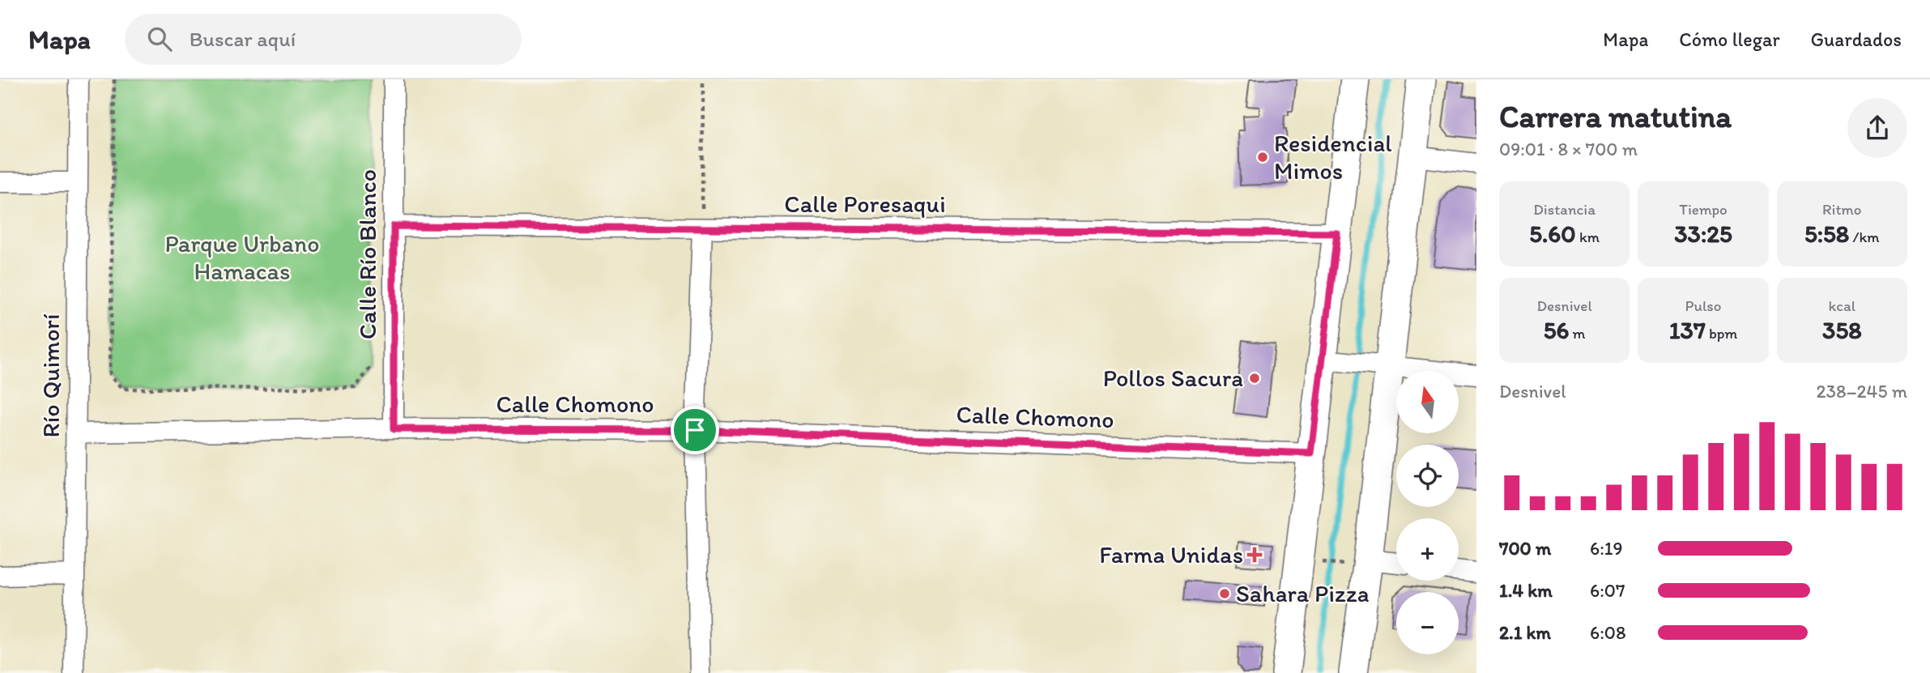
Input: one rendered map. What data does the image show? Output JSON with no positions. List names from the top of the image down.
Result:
{
  "streets": {
    "street": [
      "Calle Poresaqui",
      "Calle Río Blanco",
      "Río Quimorí",
      "Calle Chomono"
    ]
  },
  "crossings": [
    ["Calle Poresaqui", "Calle Río Blanco"],
    ["Calle Río Blanco", "Calle Chomono"],
    ["Río Quimorí", "Calle Chomono"]
  ],
  "parks": ["Parque Urbano Hamacas"],
  "places": {
    "other": ["Residencial Mimos", "Pollos Sacura", "Sahara Pizza"],
    "health": ["Farma Unidas"]
  },
  "north": "top",
  "page": {
    "header": "Mapa",
    "search": "Buscar aquí",
    "nav": ["Mapa", "Cómo llegar", "Guardados"],
    "heading": ["Carrera matutina", "09:01 · 8 × 700 m"],
    "stats": [
      ["Distancia", "5.60 km"],
      ["Tiempo", "33:25"],
      ["Ritmo", "5:58 /km"],
      ["Desnivel", "56 m"],
      ["Pulso", "137 bpm"],
      ["kcal", "358"]
    ],
    "chart": ["Desnivel", "238–245 m"],
    "map_buttons": ["+", "−"],
    "list": [
      {
        "name": "700 m",
        "note": "6:19"
      },
      {
        "name": "1.4 km",
        "note": "6:07"
      },
      {
        "name": "2.1 km",
        "note": "6:08"
      }
    ]
  }
}
